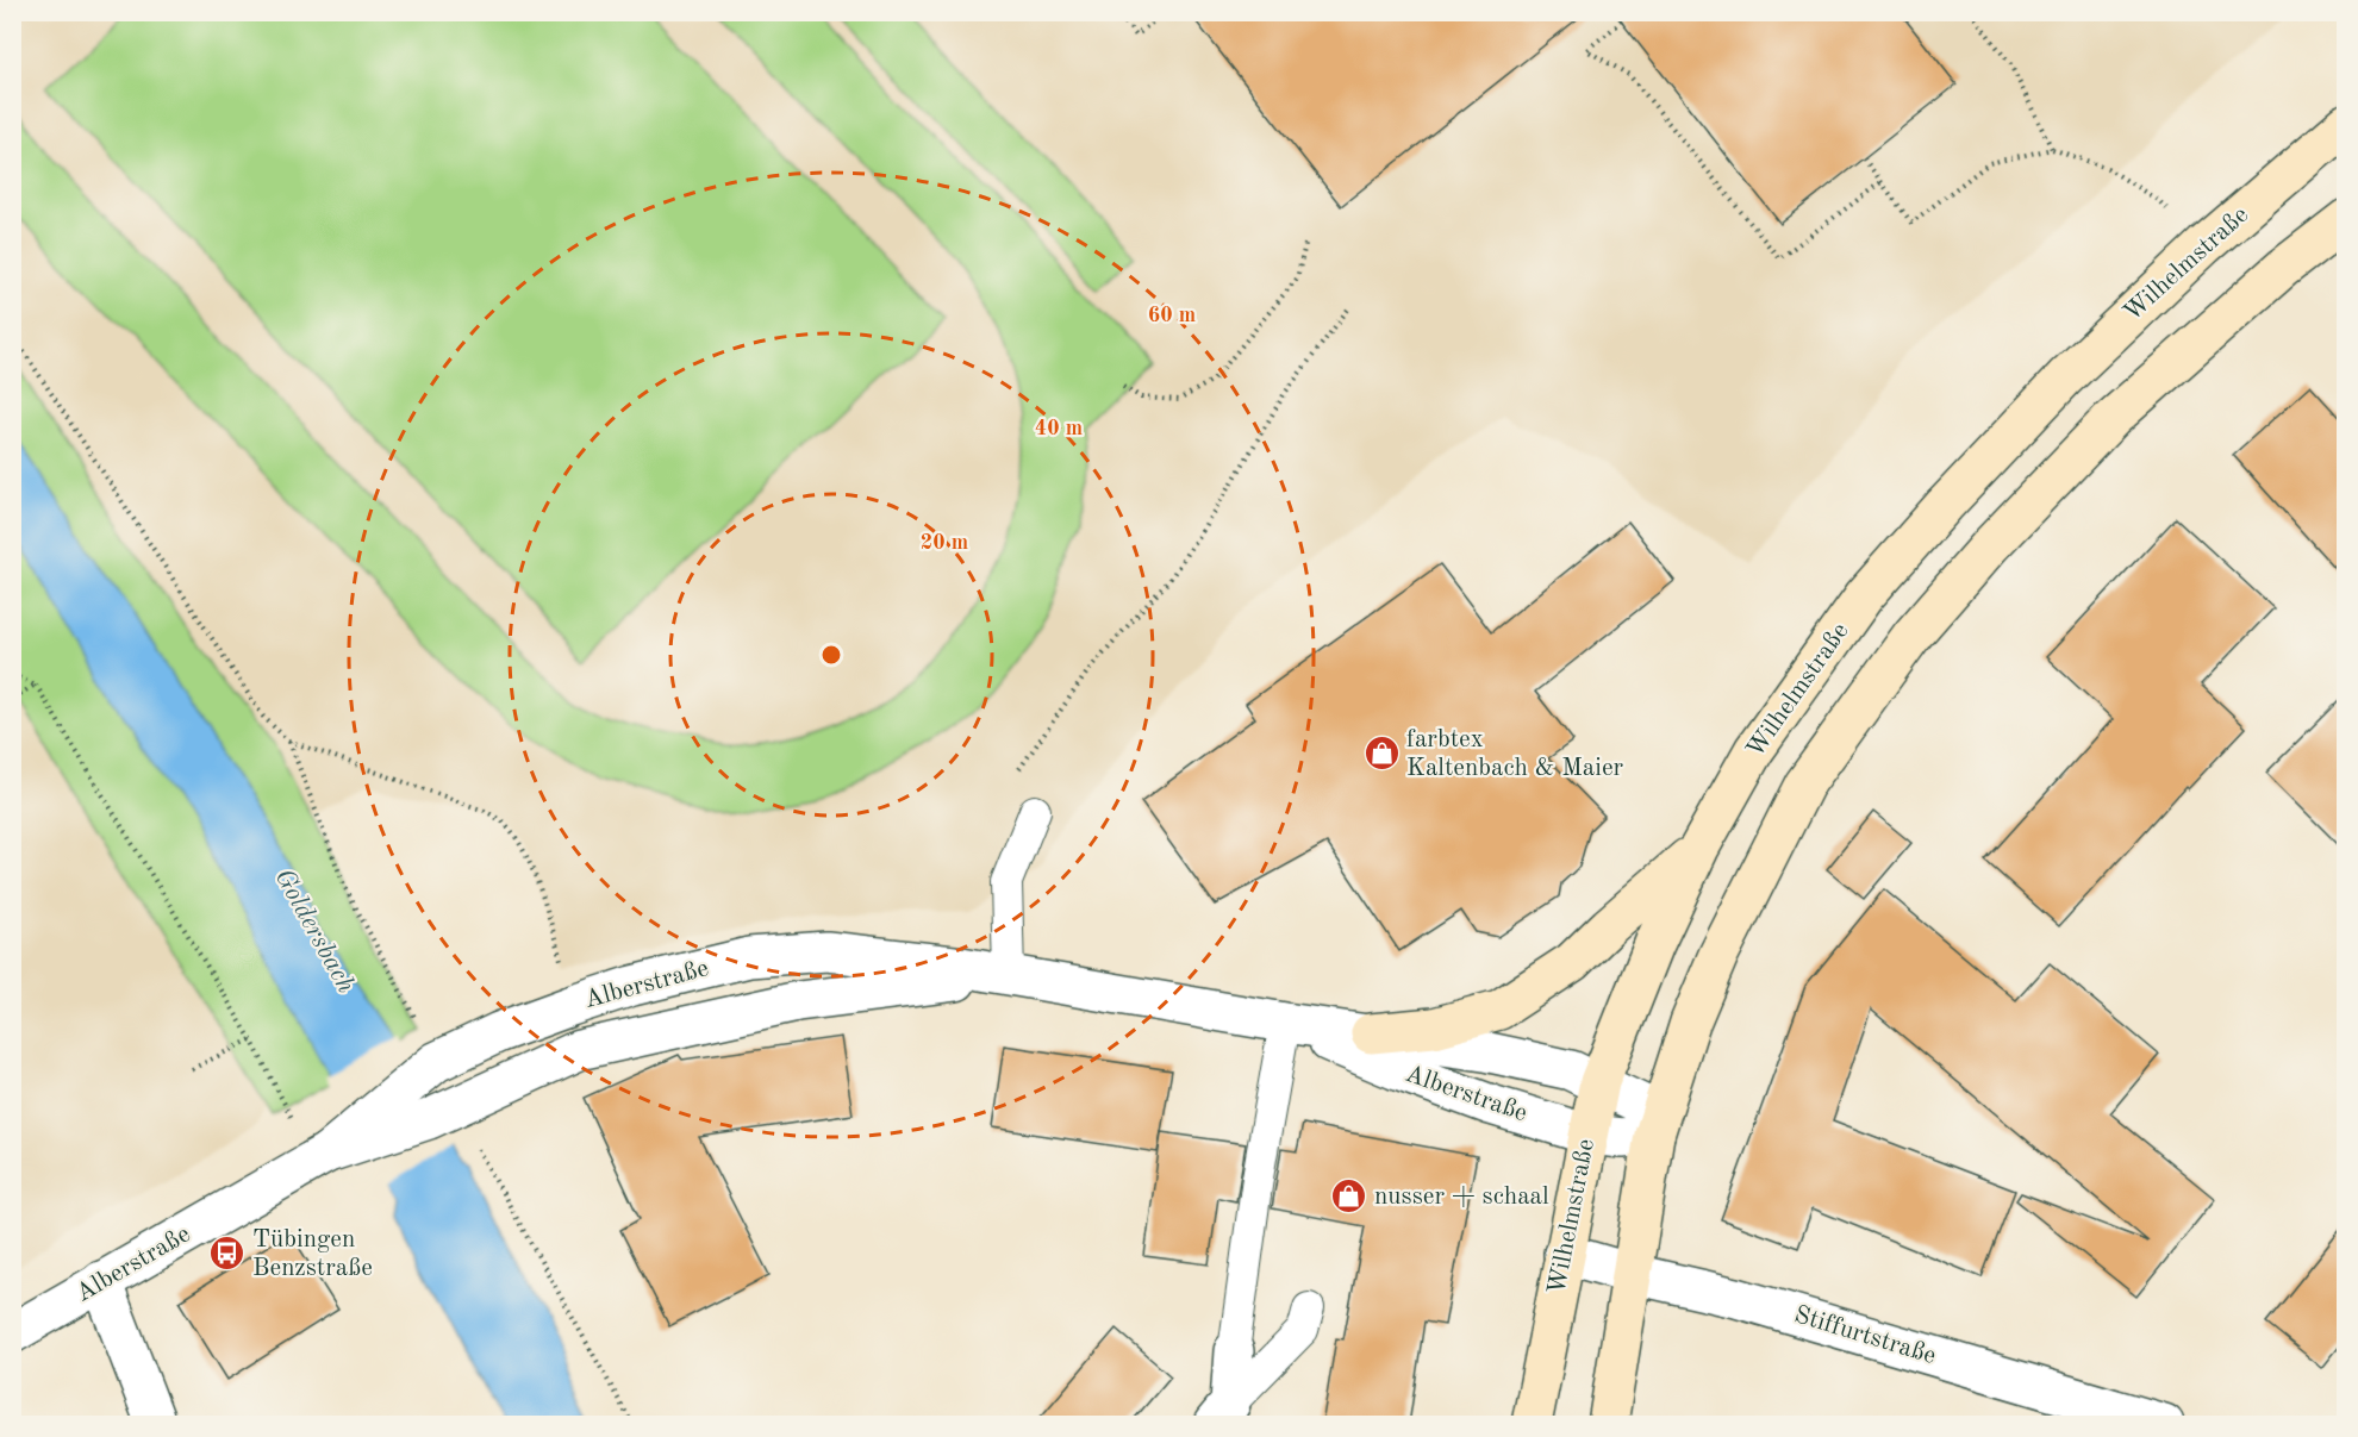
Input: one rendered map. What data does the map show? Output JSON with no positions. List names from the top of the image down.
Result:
{
  "streets": {
    "main road": ["Wilhelmstraße"],
    "street": ["Alberstraße", "Stiffurtstraße"]
  },
  "crossings": [
    ["Wilhelmstraße", "Alberstraße"],
    ["Wilhelmstraße", "Stiffurtstraße"]
  ],
  "water": ["Goldersbach"],
  "places": {
    "shop": ["farbtex Kaltenbach & Maier", "nusser + schaal"],
    "bus stop": ["Tübingen Benzstraße"]
  },
  "rings": ["60 m", "40 m", "20 m"]
}
